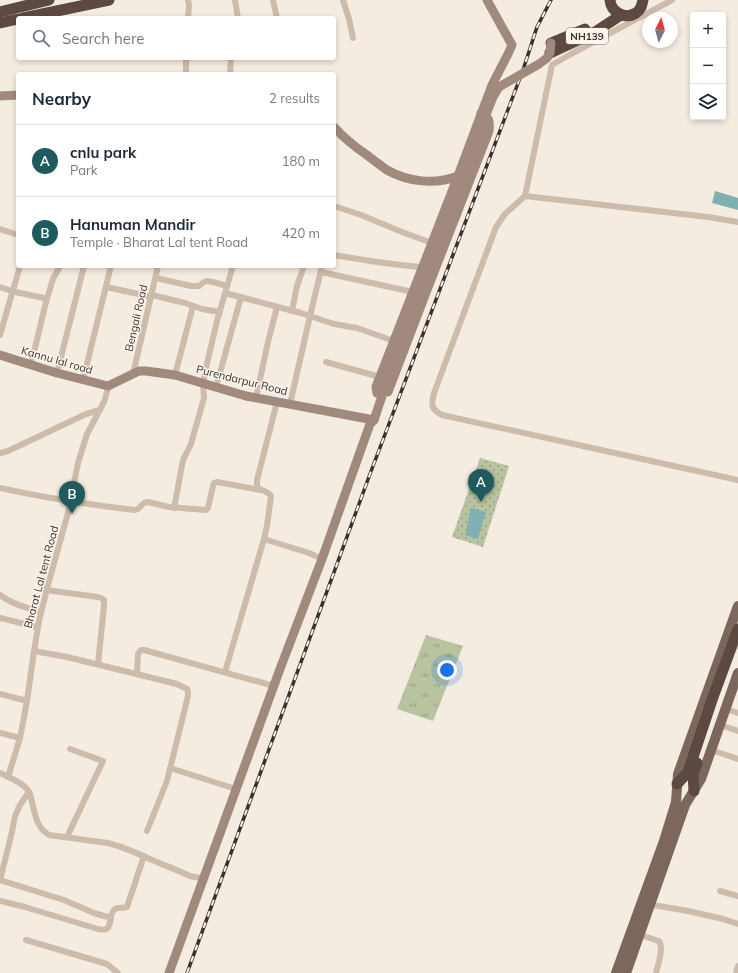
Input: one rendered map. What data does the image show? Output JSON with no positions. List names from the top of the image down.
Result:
{
  "streets": {
    "highway": ["NH139"],
    "street": [
      "Bengali Road",
      "Kannu lal road",
      "Purendarpur Road",
      "Bharat Lal tent Road"
    ]
  },
  "crossings": [
    ["Bengali Road", "Purendarpur Road"],
    ["Kannu lal road", "Purendarpur Road"],
    ["Kannu lal road", "Bharat Lal tent Road"],
    ["Purendarpur Road", "Bharat Lal tent Road"]
  ],
  "north": "top",
  "page": {
    "map_buttons": ["+", "−"],
    "search": "Search here",
    "heading": ["Nearby", "2 results"],
    "list": [
      {
        "mark": "A",
        "name": "cnlu park",
        "note": "Park",
        "value": "180 m"
      },
      {
        "mark": "B",
        "name": "Hanuman Mandir",
        "note": "Temple · Bharat Lal tent Road",
        "value": "420 m"
      }
    ],
    "pins": ["A", "B"]
  }
}
